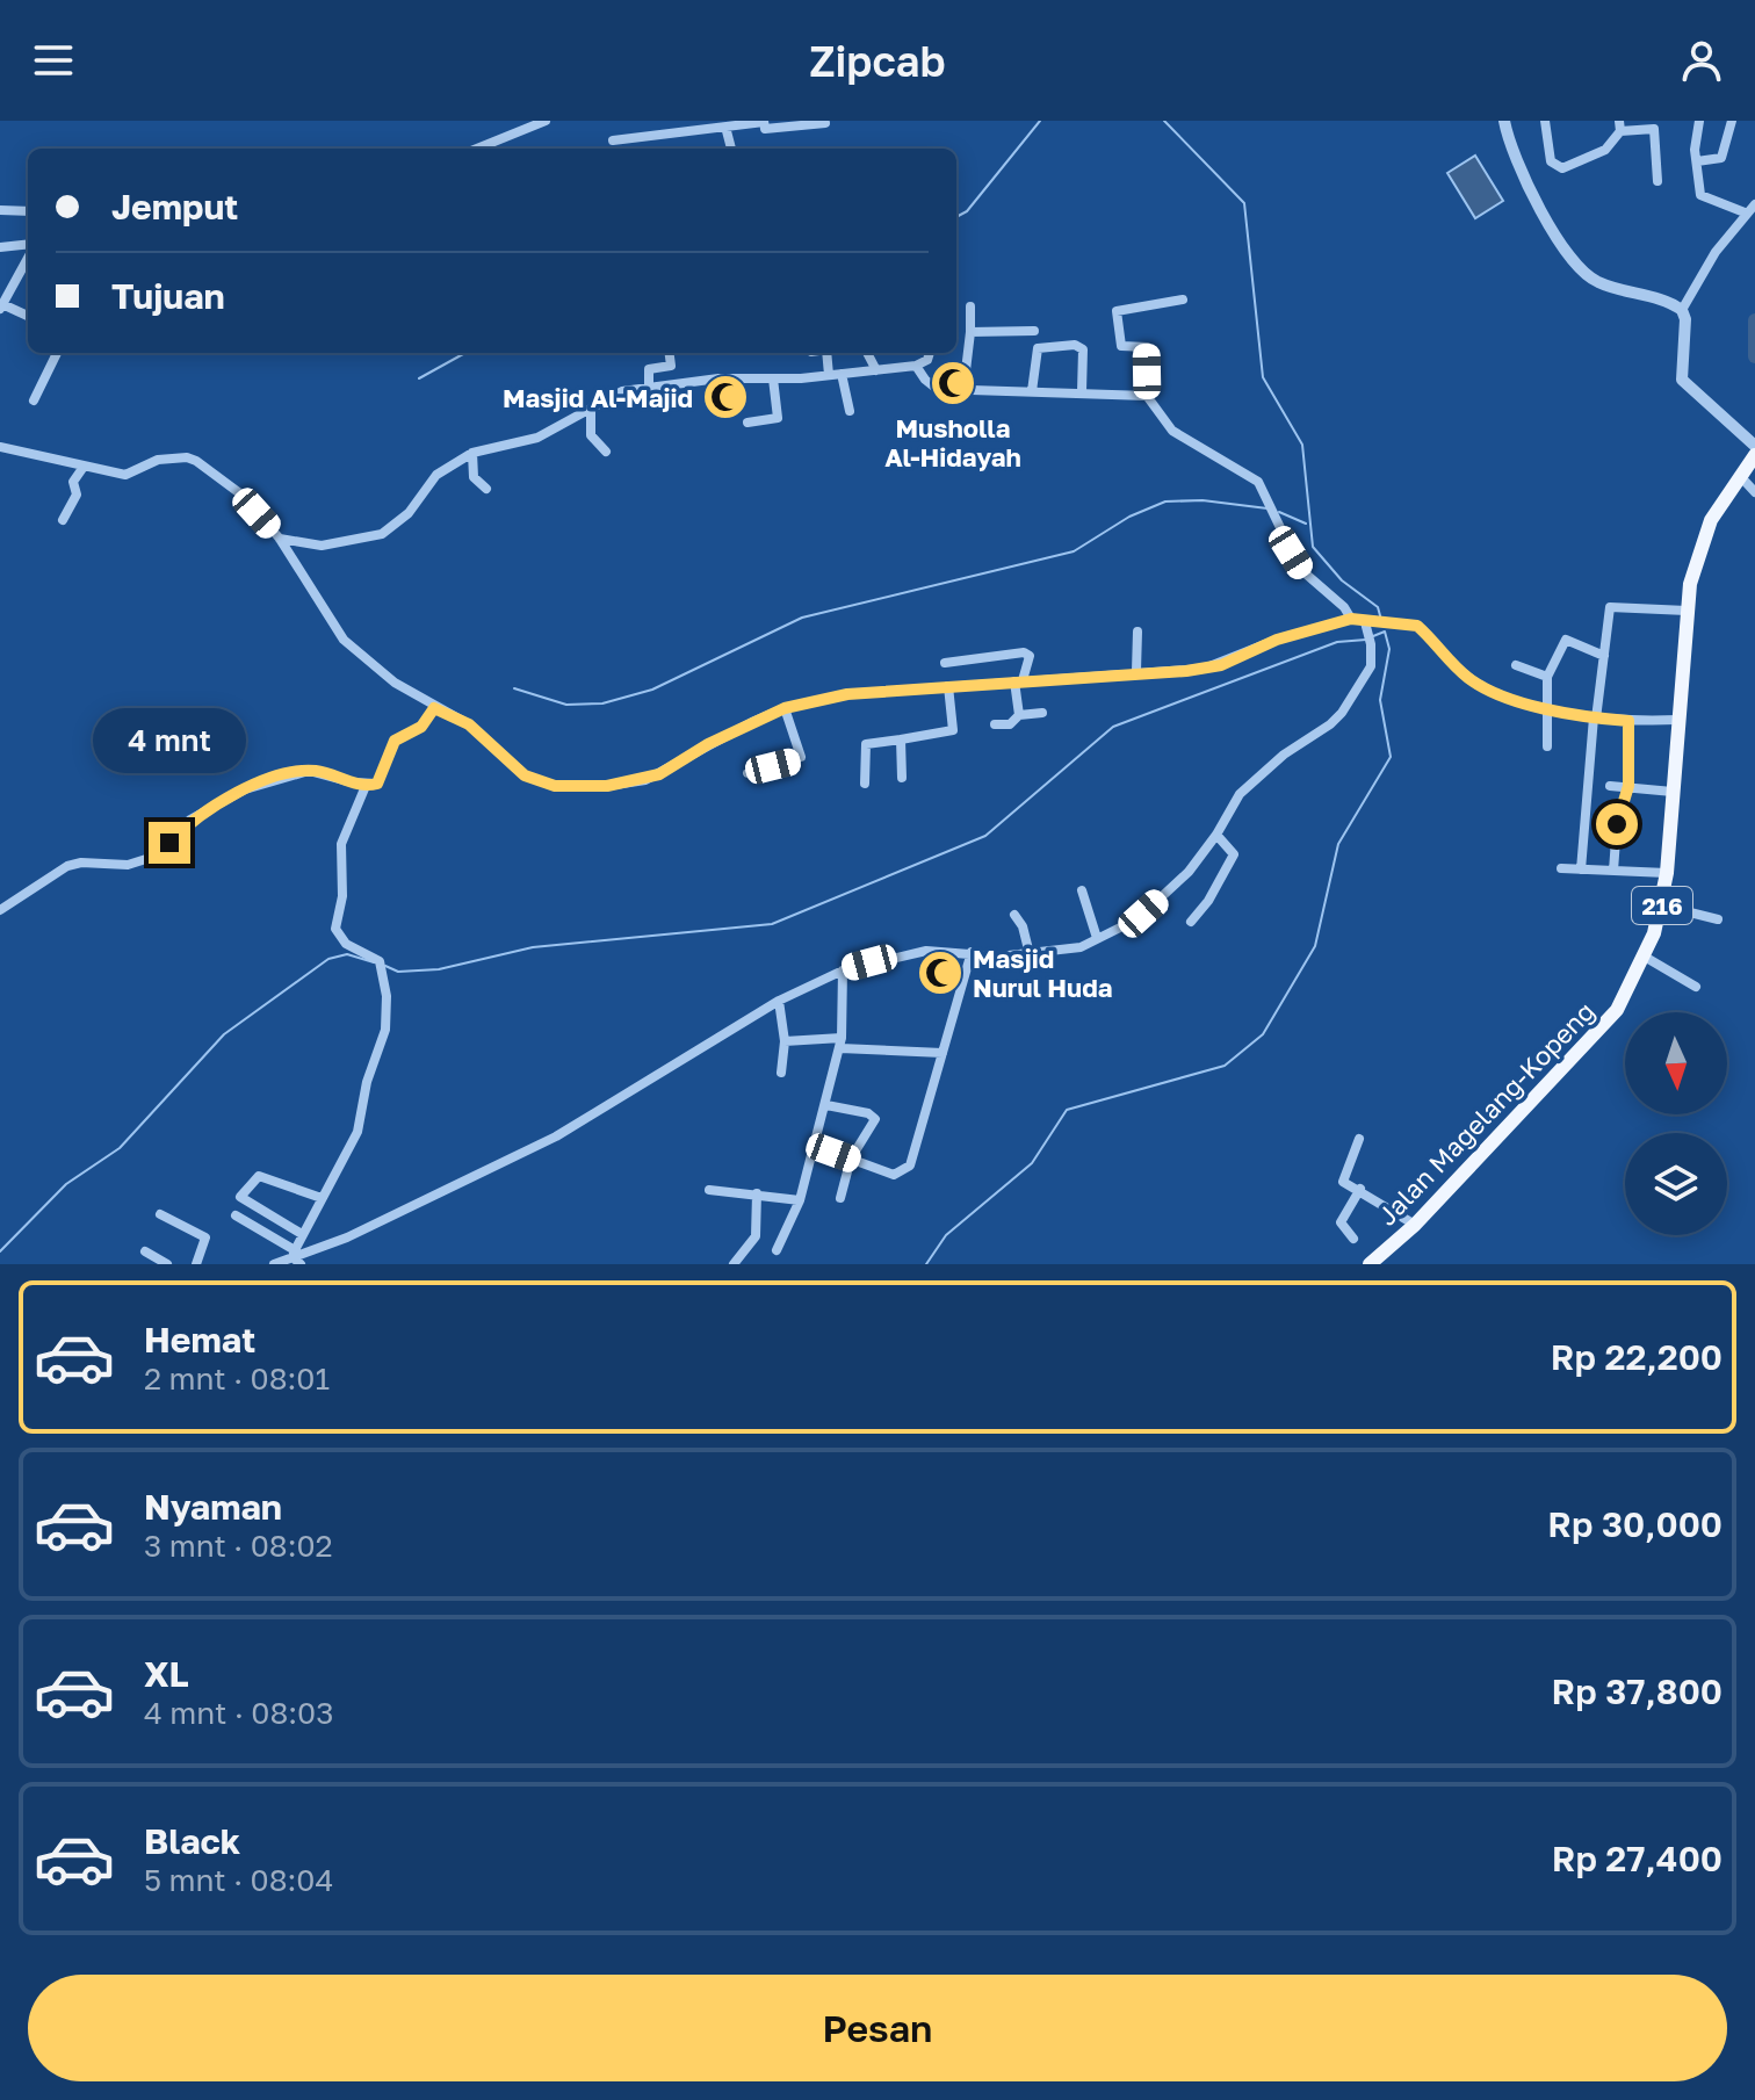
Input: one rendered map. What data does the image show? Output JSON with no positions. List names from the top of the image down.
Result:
{
  "streets": {
    "main road": ["216", "Jalan Magelang-Kopeng"]
  },
  "places": {
    "mosque": ["Musholla Al-Hidayah", "Masjid Al-Majid", "Masjid Nurul Huda"]
  },
  "north": "bottom",
  "page": {
    "header": "Zipcab",
    "banner": ["Jemput", "Tujuan"],
    "bubble": "4 mnt",
    "list": [
      {
        "name": "Hemat",
        "note": "2 mnt · 08:01",
        "value": "Rp 22,200"
      },
      {
        "name": "Nyaman",
        "note": "3 mnt · 08:02",
        "value": "Rp 30,000"
      },
      {
        "name": "XL",
        "note": "4 mnt · 08:03",
        "value": "Rp 37,800"
      },
      {
        "name": "Black",
        "note": "5 mnt · 08:04",
        "value": "Rp 27,400"
      }
    ],
    "buttons": "Pesan"
  }
}
